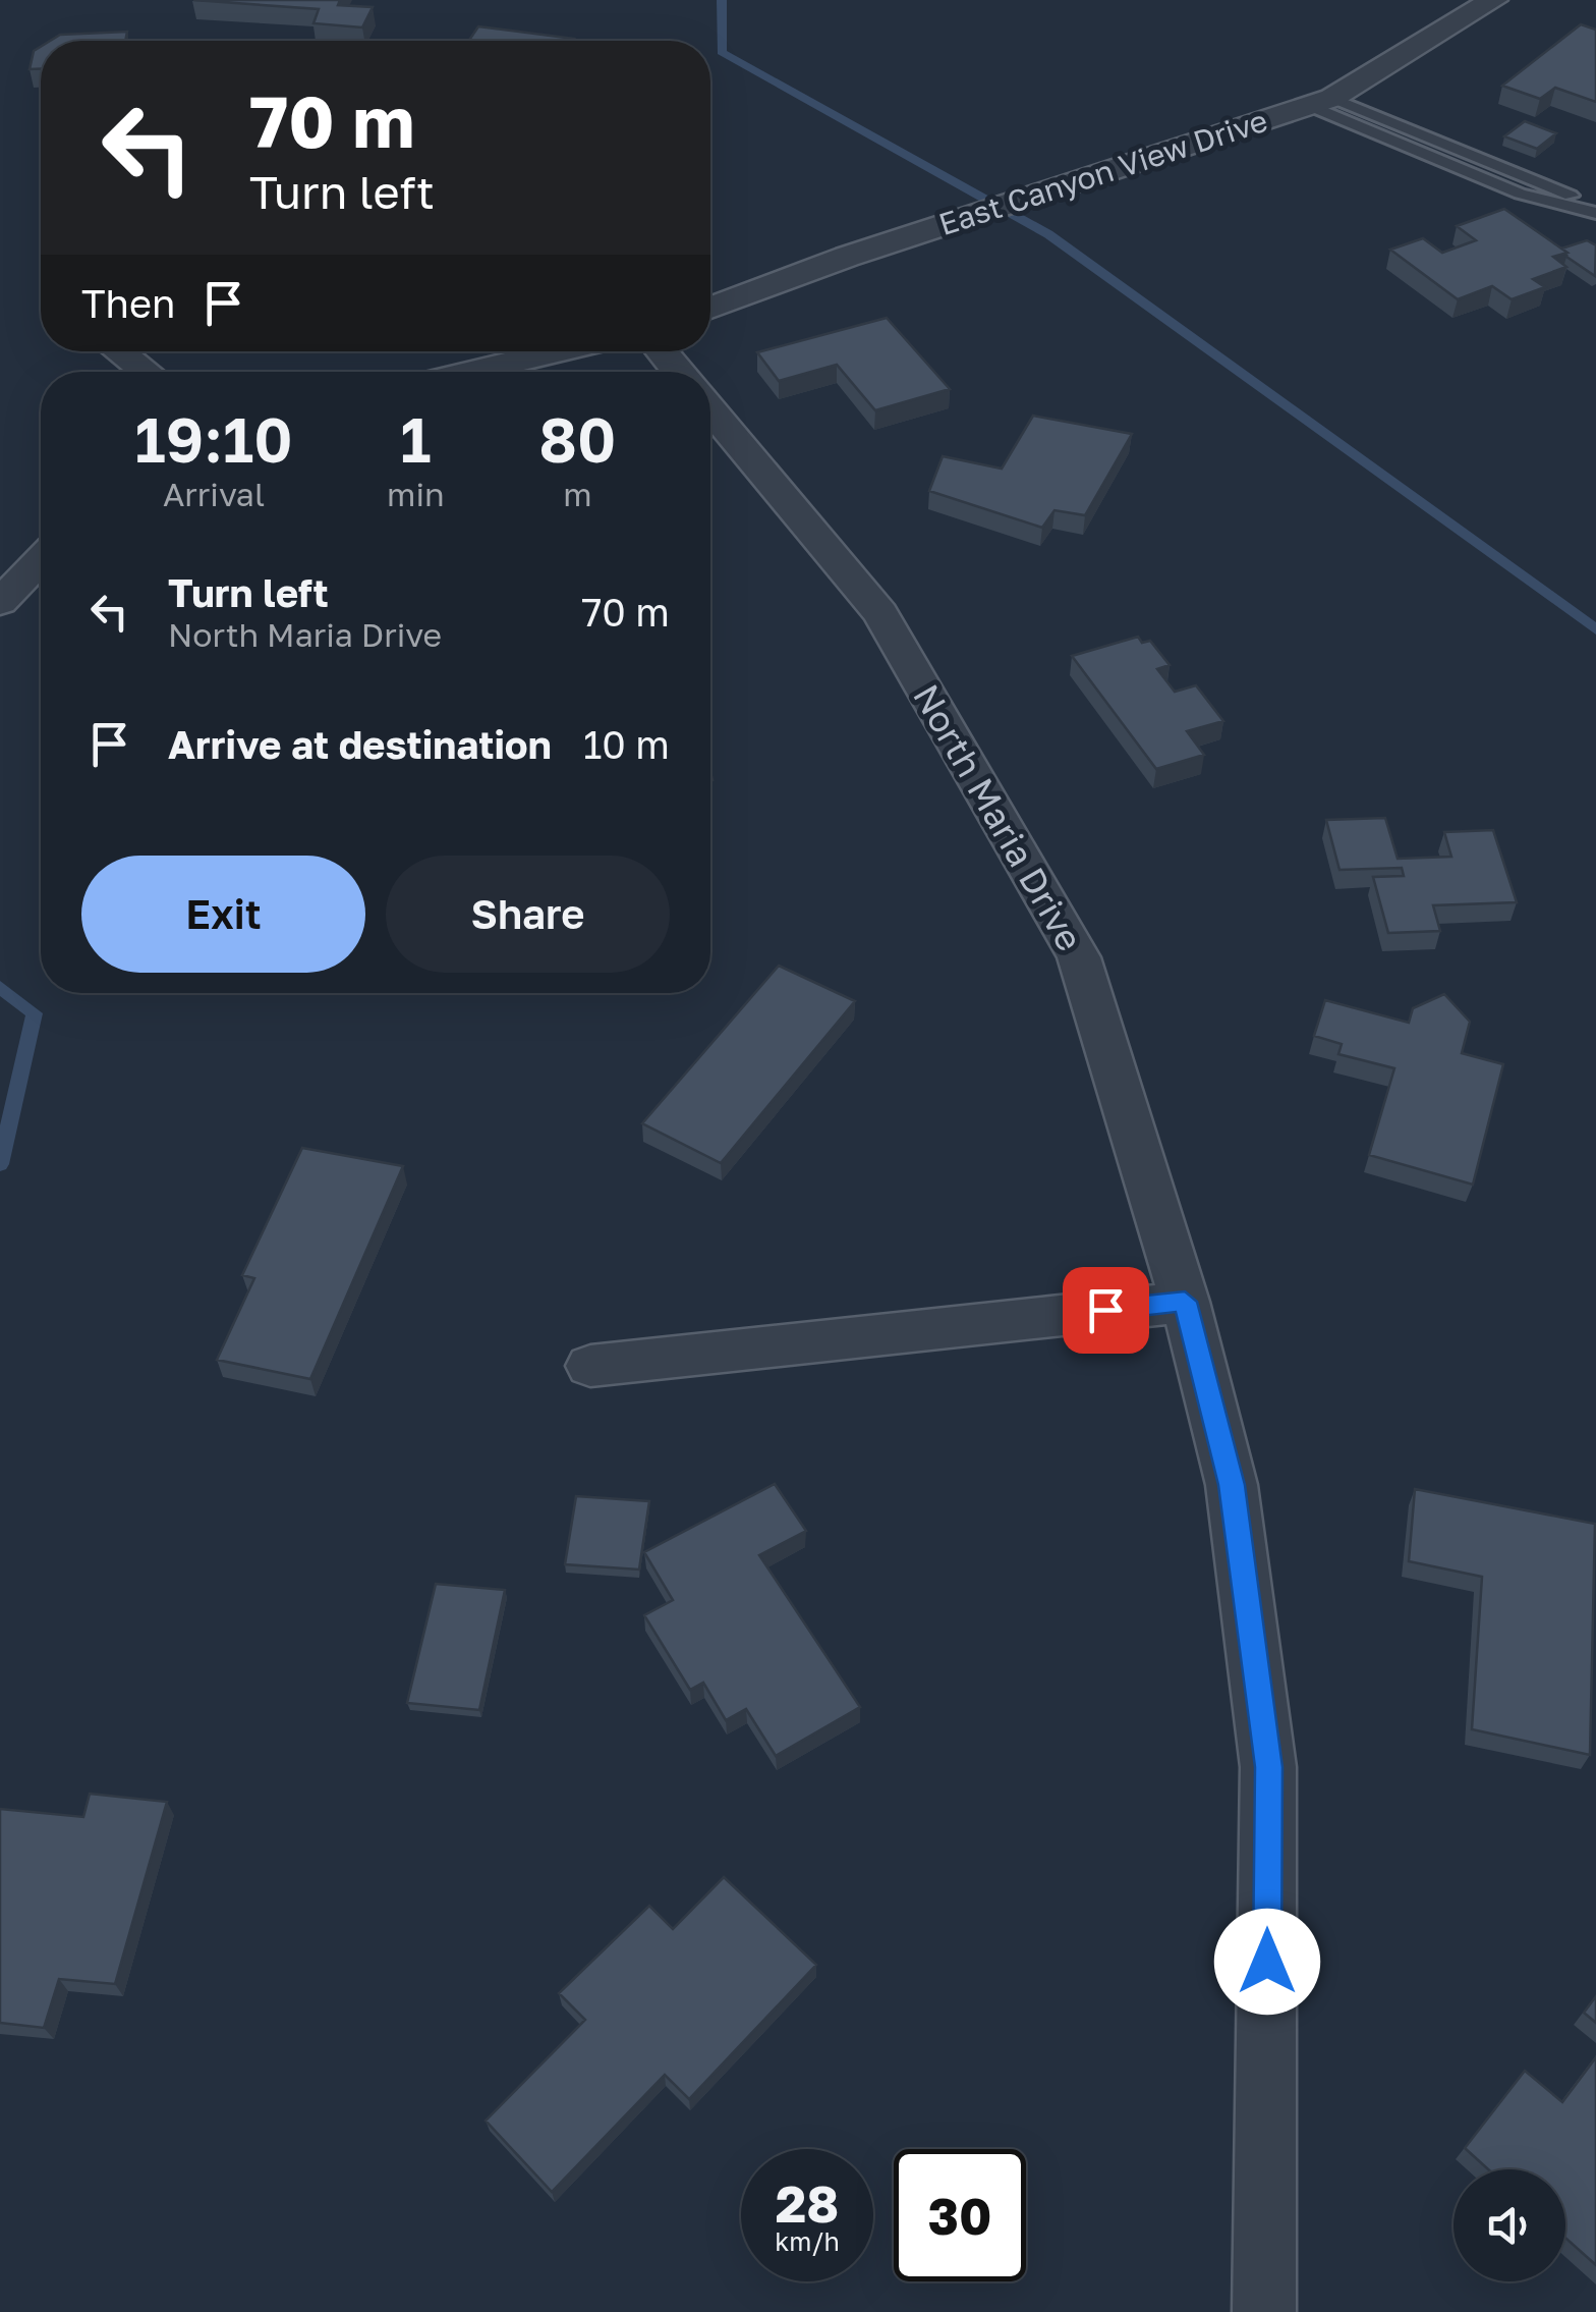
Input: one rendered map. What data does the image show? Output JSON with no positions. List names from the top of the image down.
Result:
{
  "streets": {
    "street": ["East Canyon View Drive", "North Maria Drive"]
  },
  "page": {
    "turn": ["70 m", "Turn left"],
    "then": "Then",
    "eta": [
      "19:10",
      "Arrival",
      "1",
      "min",
      "80",
      "m"
    ],
    "list": [
      {
        "name": "Turn left",
        "note": "North Maria Drive",
        "value": "70 m"
      },
      {
        "name": "Arrive at destination",
        "value": "10 m"
      }
    ],
    "buttons": ["Exit", "Share"],
    "speed": "28 km/h",
    "limit": "30"
  }
}
